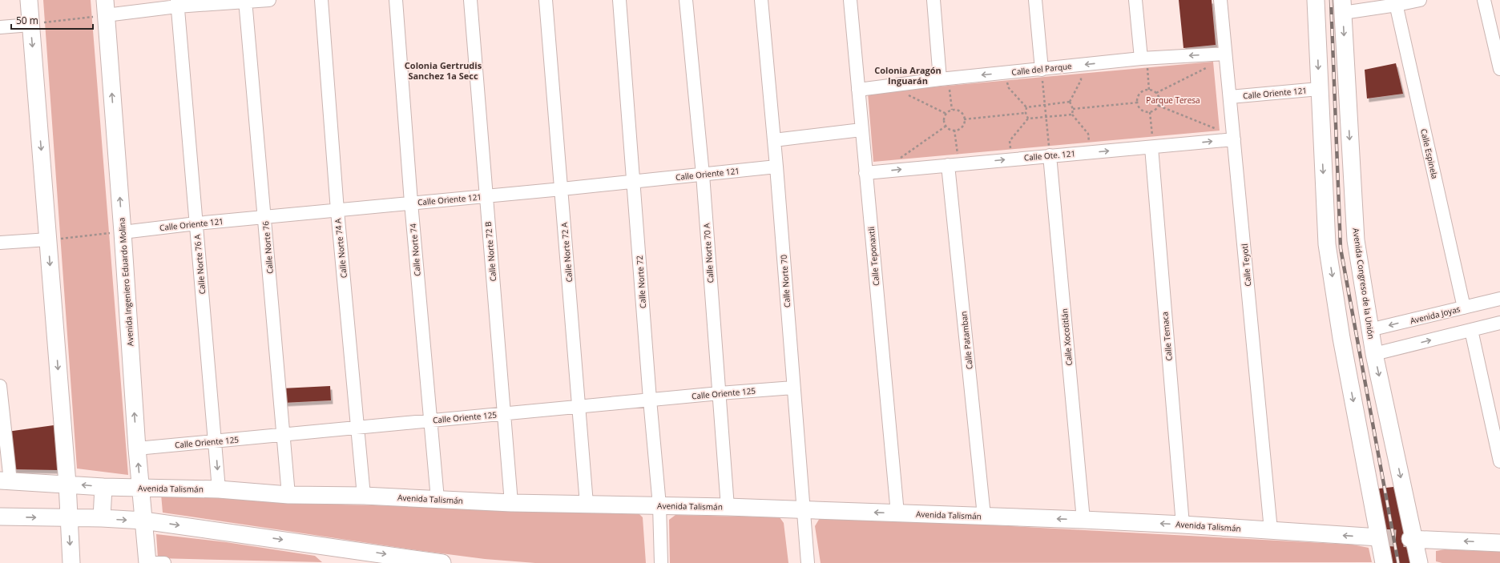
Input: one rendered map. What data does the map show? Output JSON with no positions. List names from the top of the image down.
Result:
{
  "streets": {
    "main road": ["Avenida Ingeniero Eduardo Molina", "Avenida Congreso de la Unión", "Avenida Talismán"],
    "street": [
      "Calle del Parque",
      "Calle Oriente 121",
      "Calle Espinela",
      "Calle Ote. 121",
      "Calle Norte 76",
      "Calle Norte 74 A",
      "Calle Norte 74",
      "Calle Norte 72 B",
      "Calle Norte 72 A",
      "Calle Norte 70 A",
      "Calle Teponaxtli",
      "Calle Norte 76 A",
      "Calle Teyotl",
      "Calle Norte 70",
      "Calle Norte 72",
      "Avenida Joyas",
      "Calle Temaca",
      "Calle Xocotitlán",
      "Calle Patamban",
      "Calle Oriente 125"
    ]
  },
  "crossings": [
    ["Calle del Parque", "Calle Teponaxtli"],
    ["Calle del Parque", "Calle Teyotl"],
    ["Calle Oriente 121", "Calle Norte 76"],
    ["Calle Oriente 121", "Calle Norte 74 A"],
    ["Calle Oriente 121", "Calle Norte 74"],
    ["Calle Oriente 121", "Calle Norte 72 B"],
    ["Calle Oriente 121", "Calle Norte 72 A"],
    ["Calle Oriente 121", "Calle Norte 70 A"],
    ["Calle Oriente 121", "Calle Norte 76 A"],
    ["Calle Oriente 121", "Calle Teyotl"],
    ["Calle Oriente 121", "Calle Norte 70"],
    ["Calle Oriente 121", "Avenida Ingeniero Eduardo Molina"],
    ["Calle Oriente 121", "Calle Norte 72"],
    ["Calle Espinela", "Avenida Joyas"],
    ["Calle Ote. 121", "Calle Teponaxtli"],
    ["Calle Ote. 121", "Calle Teyotl"],
    ["Calle Ote. 121", "Calle Temaca"],
    ["Calle Ote. 121", "Calle Xocotitlán"],
    ["Calle Ote. 121", "Calle Patamban"],
    ["Calle Norte 76", "Calle Oriente 125"],
    ["Calle Norte 76", "Avenida Talismán"],
    ["Calle Norte 74 A", "Calle Oriente 125"],
    ["Calle Norte 74 A", "Avenida Talismán"],
    ["Calle Norte 74", "Calle Oriente 125"],
    ["Calle Norte 74", "Avenida Talismán"],
    ["Calle Norte 72 B", "Calle Oriente 125"],
    ["Calle Norte 72 B", "Avenida Talismán"],
    ["Calle Norte 72 A", "Calle Oriente 125"],
    ["Calle Norte 72 A", "Avenida Talismán"],
    ["Calle Norte 70 A", "Calle Oriente 125"],
    ["Calle Norte 70 A", "Avenida Talismán"],
    ["Calle Teponaxtli", "Avenida Talismán"],
    ["Calle Norte 76 A", "Calle Oriente 125"],
    ["Calle Norte 76 A", "Avenida Talismán"],
    ["Calle Teyotl", "Avenida Talismán"],
    ["Calle Norte 70", "Calle Oriente 125"],
    ["Calle Norte 70", "Avenida Talismán"],
    ["Avenida Ingeniero Eduardo Molina", "Calle Oriente 125"],
    ["Avenida Ingeniero Eduardo Molina", "Avenida Talismán"],
    ["Calle Norte 72", "Calle Oriente 125"],
    ["Calle Norte 72", "Avenida Talismán"],
    ["Avenida Congreso de la Unión", "Avenida Joyas"],
    ["Calle Temaca", "Avenida Talismán"],
    ["Calle Xocotitlán", "Avenida Talismán"],
    ["Calle Patamban", "Avenida Talismán"]
  ],
  "one_way": ["Calle del Parque", "Calle Ote. 121"],
  "districts": ["Colonia Gertrudis Sanchez 1a Secc", "Colonia Aragón Inguarán"],
  "parks": ["Parque Teresa"],
  "scale_bar": "50 m"
}
